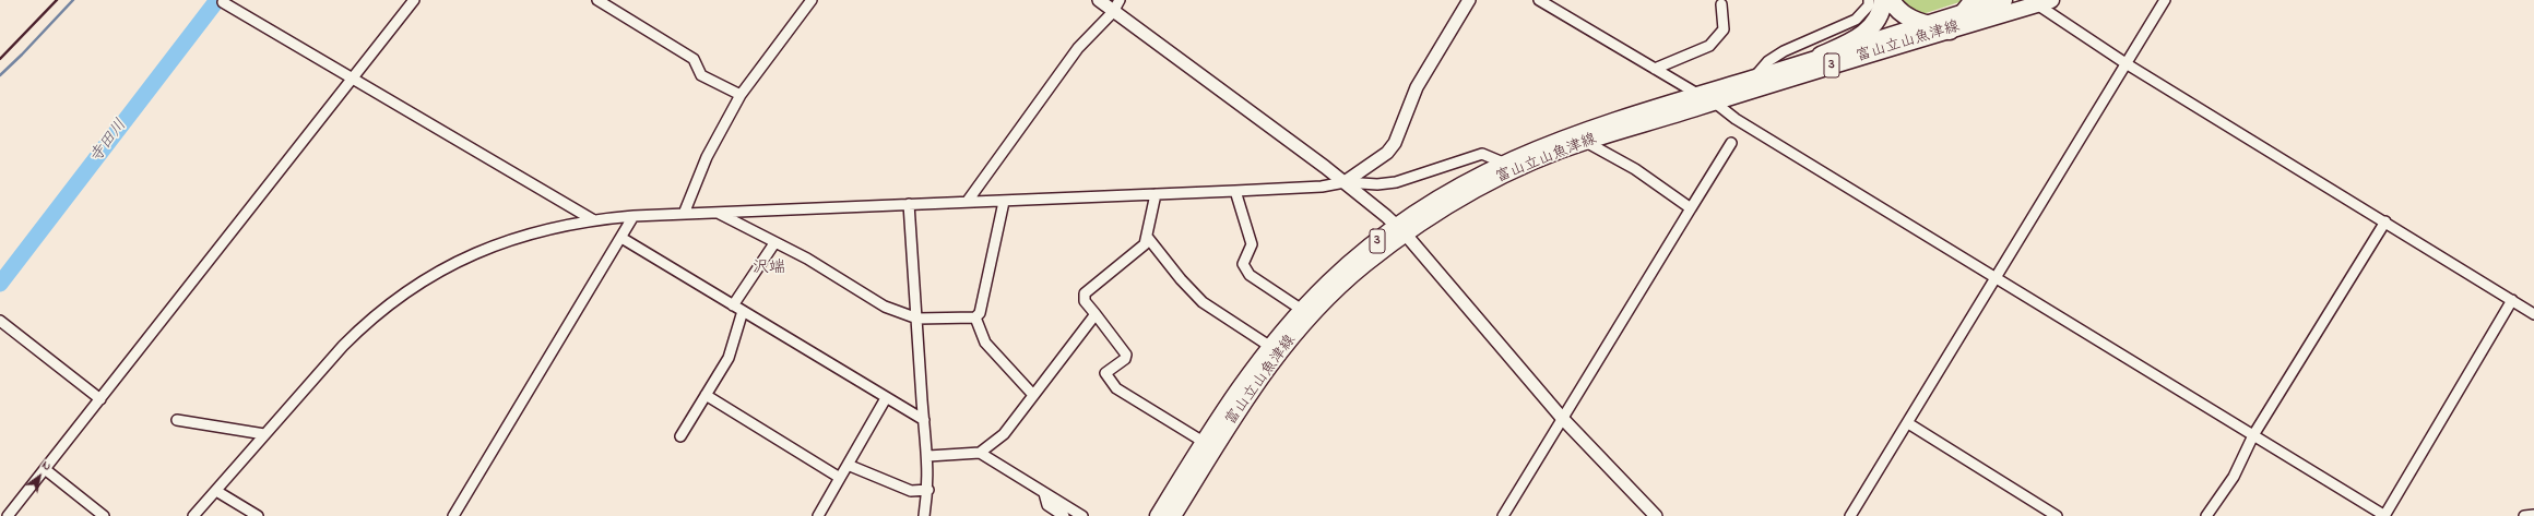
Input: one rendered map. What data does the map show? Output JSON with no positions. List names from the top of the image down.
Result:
{
  "streets": {
    "main road": ["富山立山魚津線", "3"]
  },
  "districts": ["沢端"],
  "water": ["寺田川"],
  "north": "top right"
}
